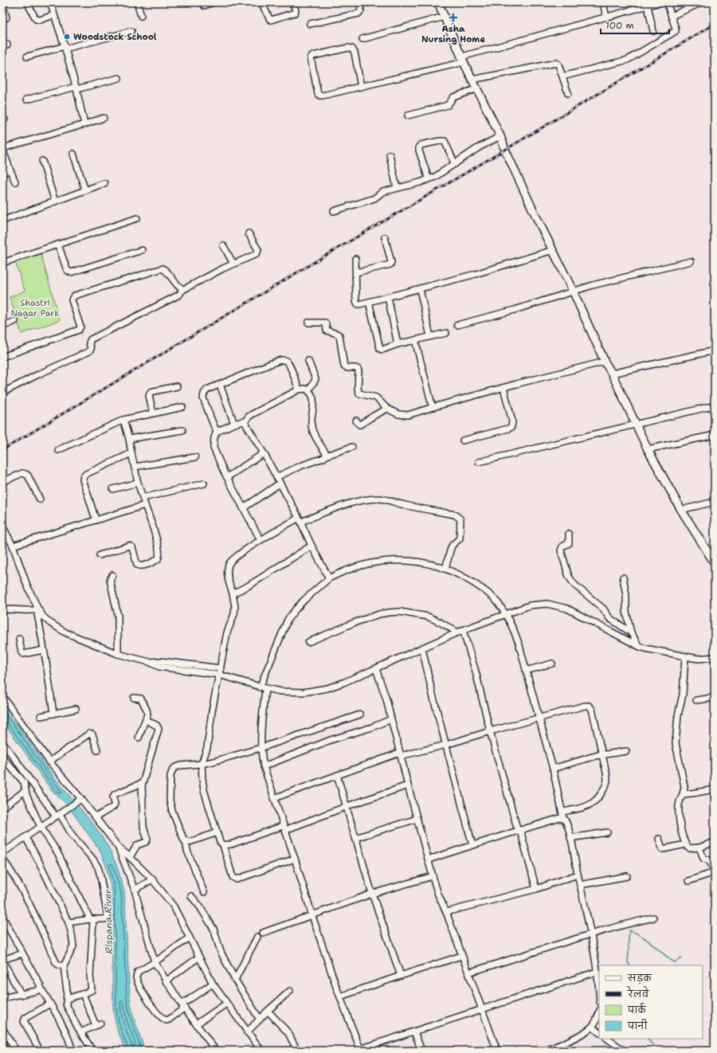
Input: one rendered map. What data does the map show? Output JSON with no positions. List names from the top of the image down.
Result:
{
  "water": ["Rispana River"],
  "parks": ["Shastri Nagar Park"],
  "places": {
    "health": ["Asha Nursing Home"],
    "other": ["Woodstock School"]
  },
  "legend": [
    "सड़क",
    "रेलवे",
    "पार्क",
    "पानी"
  ],
  "scale_bar": "100 m"
}
